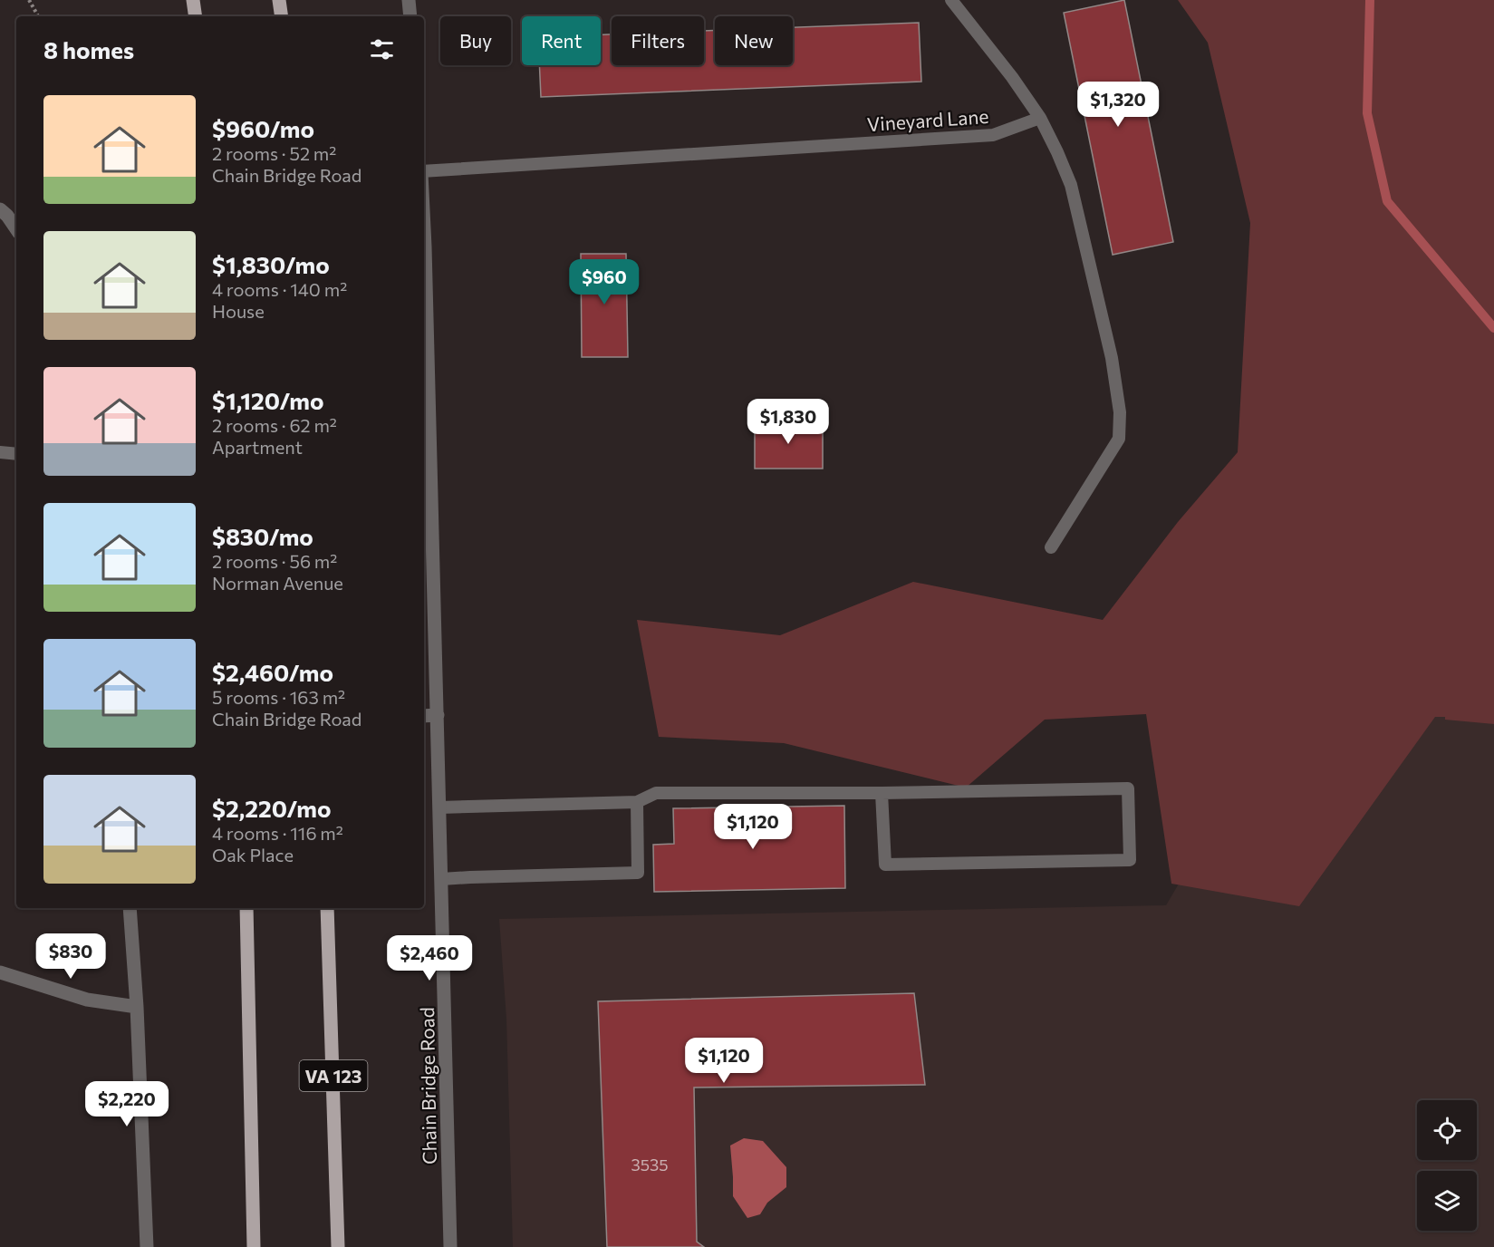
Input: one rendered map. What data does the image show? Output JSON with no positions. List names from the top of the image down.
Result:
{
  "streets": {
    "main road": ["VA 123"],
    "street": ["Chain Bridge Road"],
    "lane": ["Vineyard Lane"]
  },
  "house_numbers": ["3535"],
  "page": {
    "chip": [
      "Buy",
      "Rent",
      "Filters",
      "New"
    ],
    "heading": "8 homes",
    "price": [
      "$1,320",
      "$960",
      "$1,830",
      "$1,120",
      "$830",
      "$2,460",
      "$1,120",
      "$2,220"
    ],
    "list": [
      {
        "name": "$960/mo",
        "note": "2 rooms · 52 m² · Chain Bridge Road"
      },
      {
        "name": "$1,830/mo",
        "note": "4 rooms · 140 m² · House"
      },
      {
        "name": "$1,120/mo",
        "note": "2 rooms · 62 m² · Apartment"
      },
      {
        "name": "$830/mo",
        "note": "2 rooms · 56 m² · Norman Avenue"
      },
      {
        "name": "$2,460/mo",
        "note": "5 rooms · 163 m² · Chain Bridge Road"
      },
      {
        "name": "$2,220/mo",
        "note": "4 rooms · 116 m² · Oak Place"
      }
    ]
  }
}
